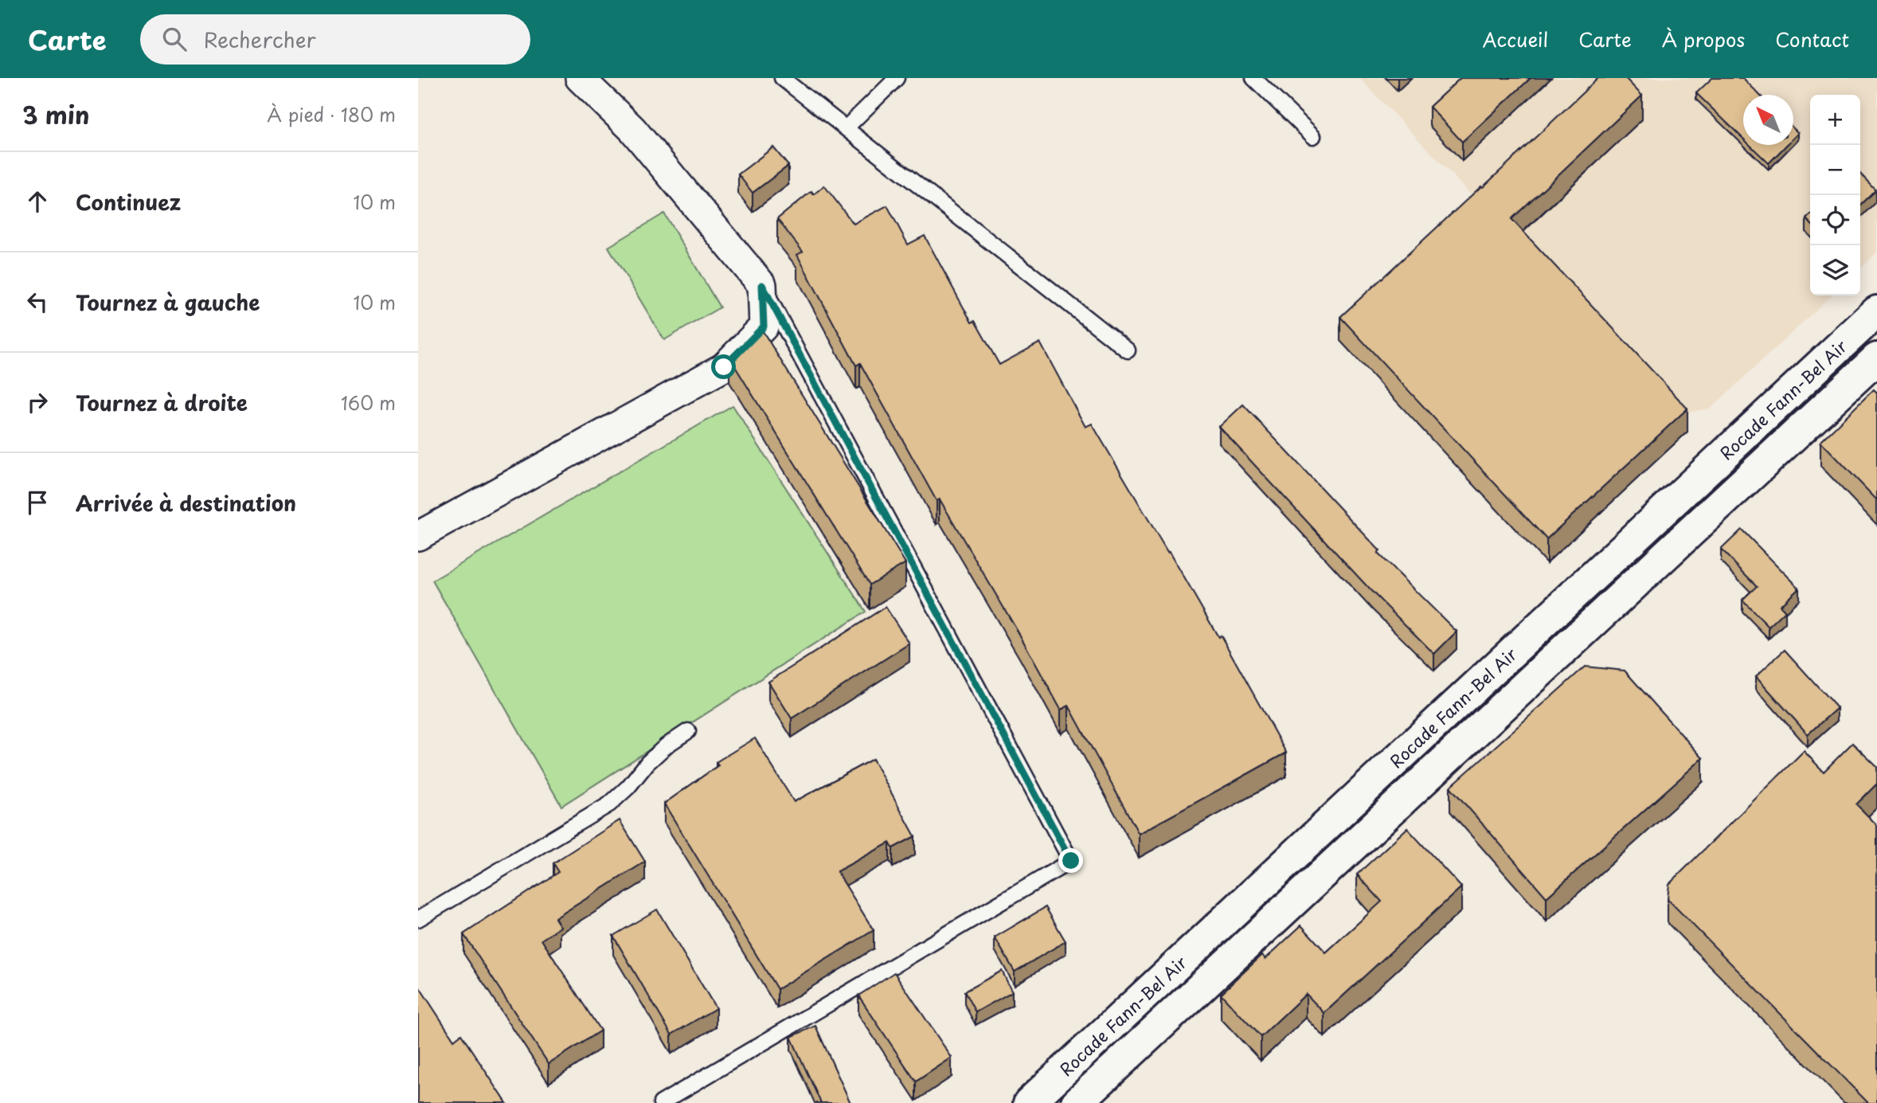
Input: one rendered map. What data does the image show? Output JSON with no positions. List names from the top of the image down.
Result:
{
  "streets": {
    "street": ["Rocade Fann-Bel Air"]
  },
  "north": "top left",
  "page": {
    "header": "Carte",
    "search": "Rechercher",
    "nav": [
      "Accueil",
      "Carte",
      "À propos",
      "Contact"
    ],
    "heading": ["3 min", "À pied · 180 m"],
    "map_buttons": ["+", "−"],
    "list": [
      ["Continuez", "10 m"],
      ["Tournez à gauche", "10 m"],
      ["Tournez à droite", "160 m"],
      "Arrivée à destination"
    ]
  }
}
